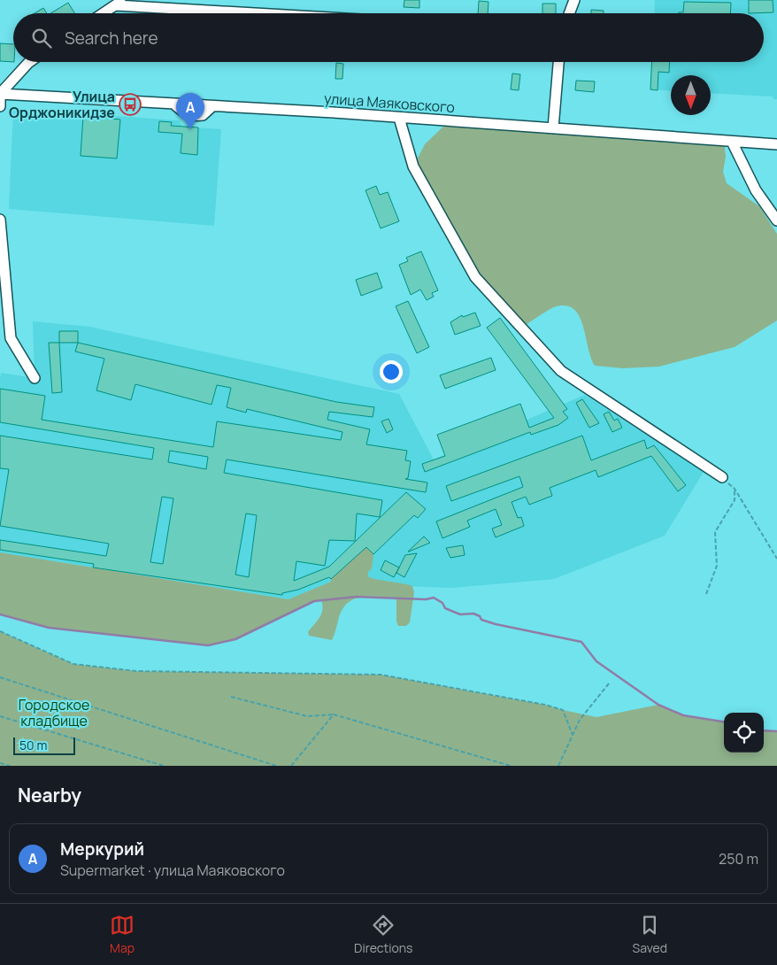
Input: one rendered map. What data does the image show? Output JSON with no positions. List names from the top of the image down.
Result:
{
  "streets": {
    "street": ["улица Маяковского"]
  },
  "parks": ["Городское кладбище"],
  "places": {
    "bus stop": ["Улица Орджоникидзе"]
  },
  "scale_bar": "50 m",
  "north": "bottom",
  "page": {
    "search": "Search here",
    "pins": "A",
    "scale": "50 m",
    "heading": "Nearby",
    "list": [
      {
        "mark": "A",
        "name": "Меркурий",
        "note": "Supermarket · улица Маяковского",
        "value": "250 m"
      }
    ],
    "nav": ["Map", "Directions", "Saved"]
  }
}
